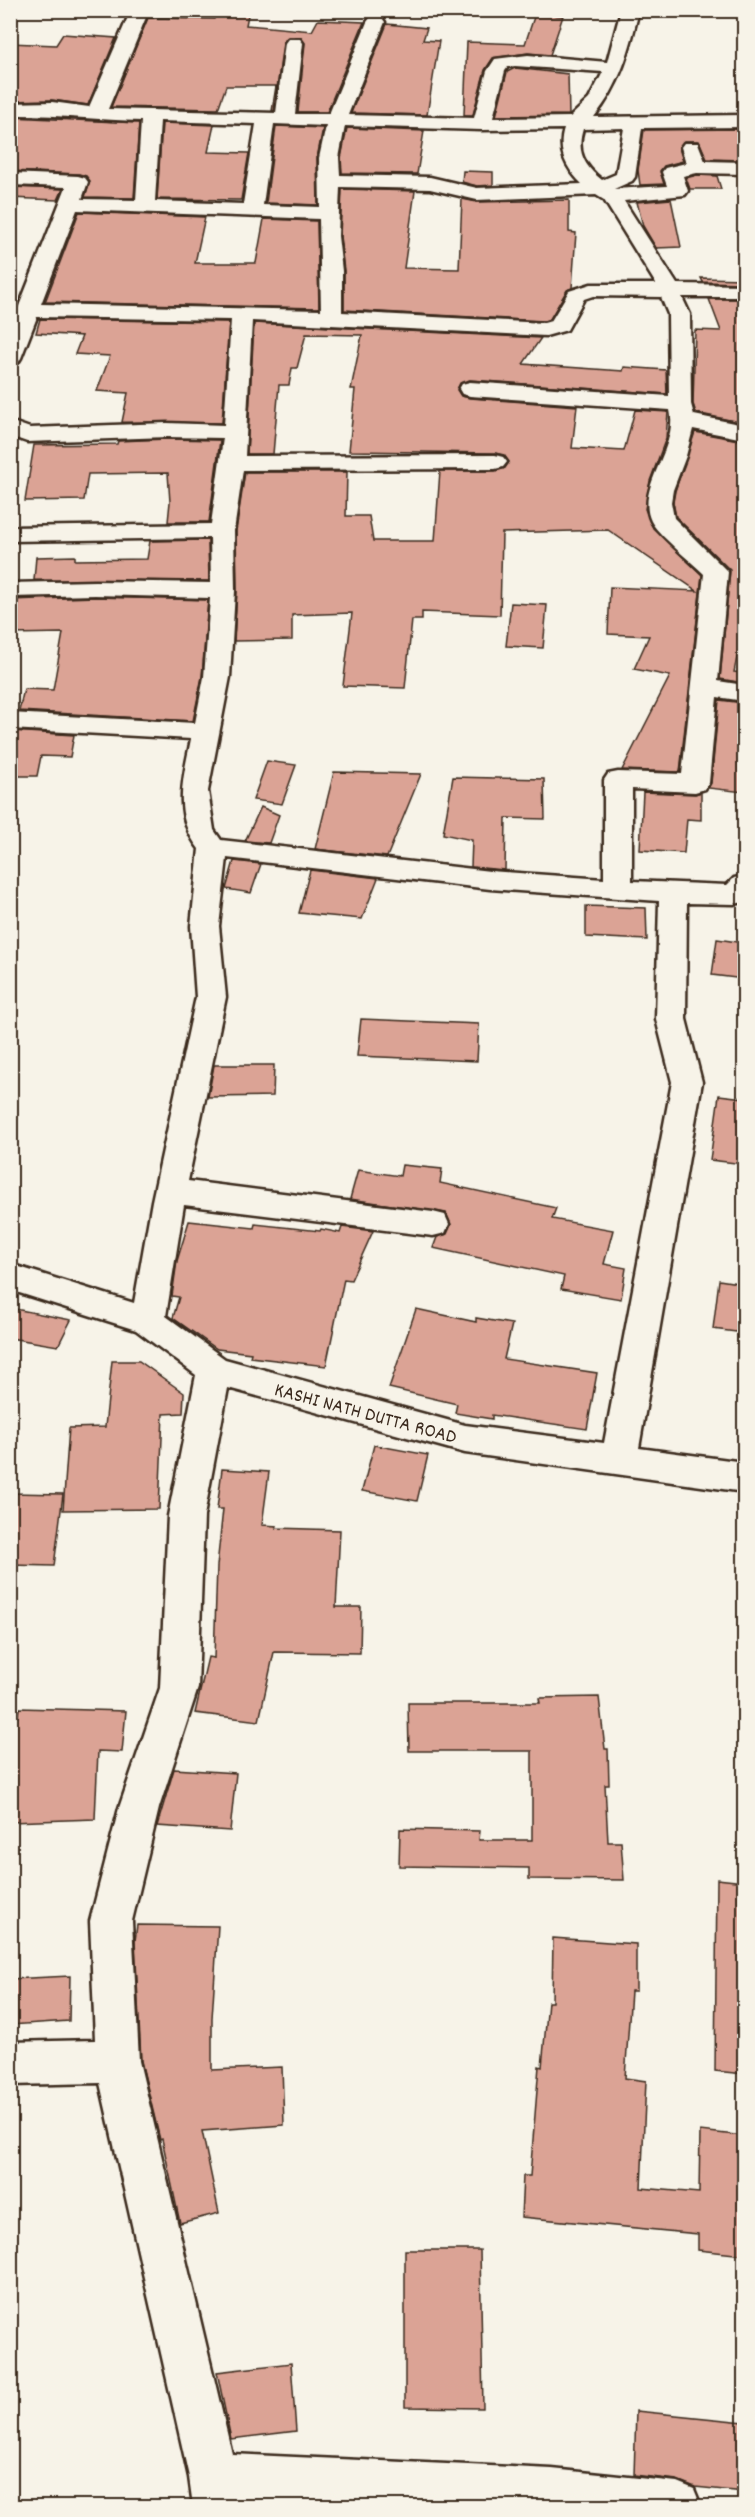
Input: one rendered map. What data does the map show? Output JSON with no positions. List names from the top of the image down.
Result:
{
  "streets": {
    "street": ["KASHI NATH DUTTA ROAD"]
  }
}
